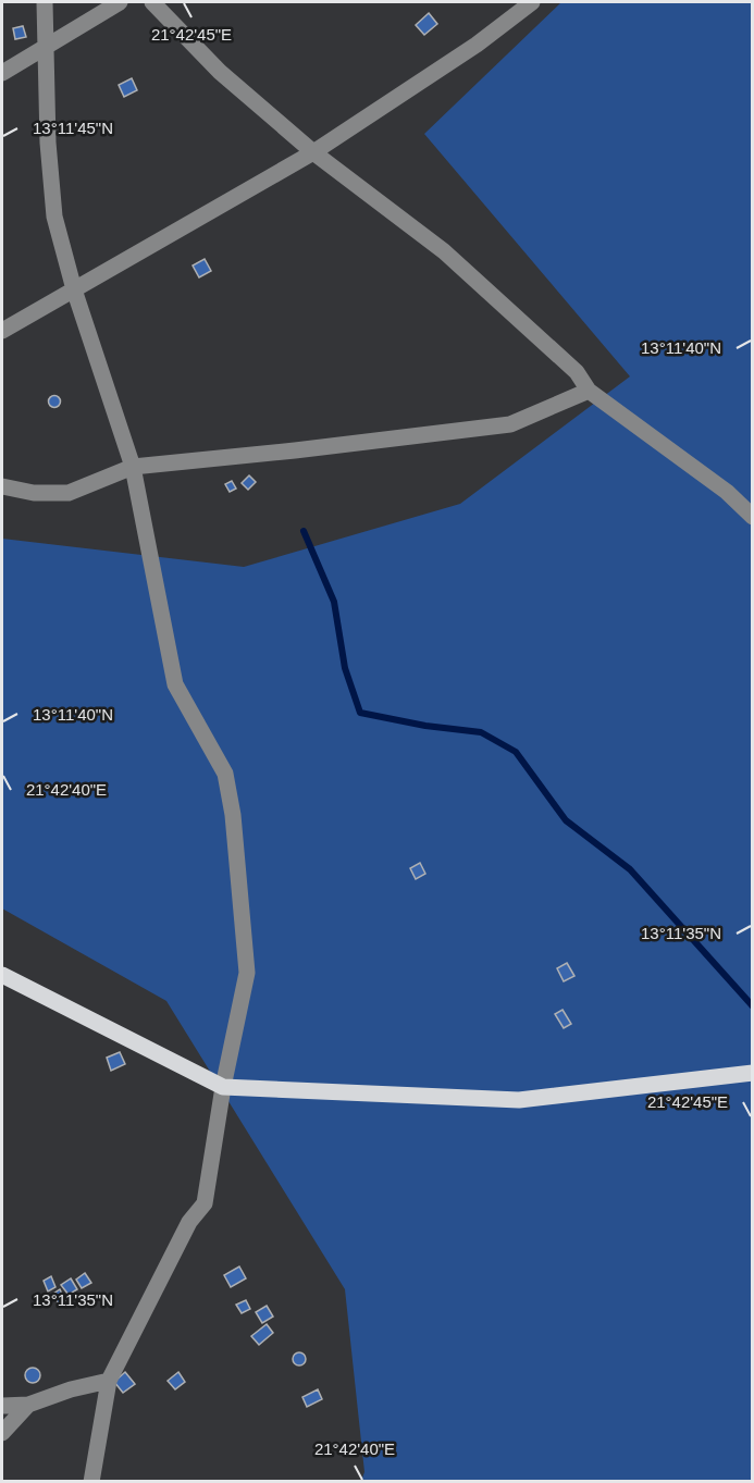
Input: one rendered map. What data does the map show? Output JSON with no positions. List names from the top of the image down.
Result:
{
  "coordinates": [
    "21°42'45\"E",
    "13°11'45\"N",
    "13°11'40\"N",
    "21°42'40\"E",
    "13°11'35\"N"
  ]
}
